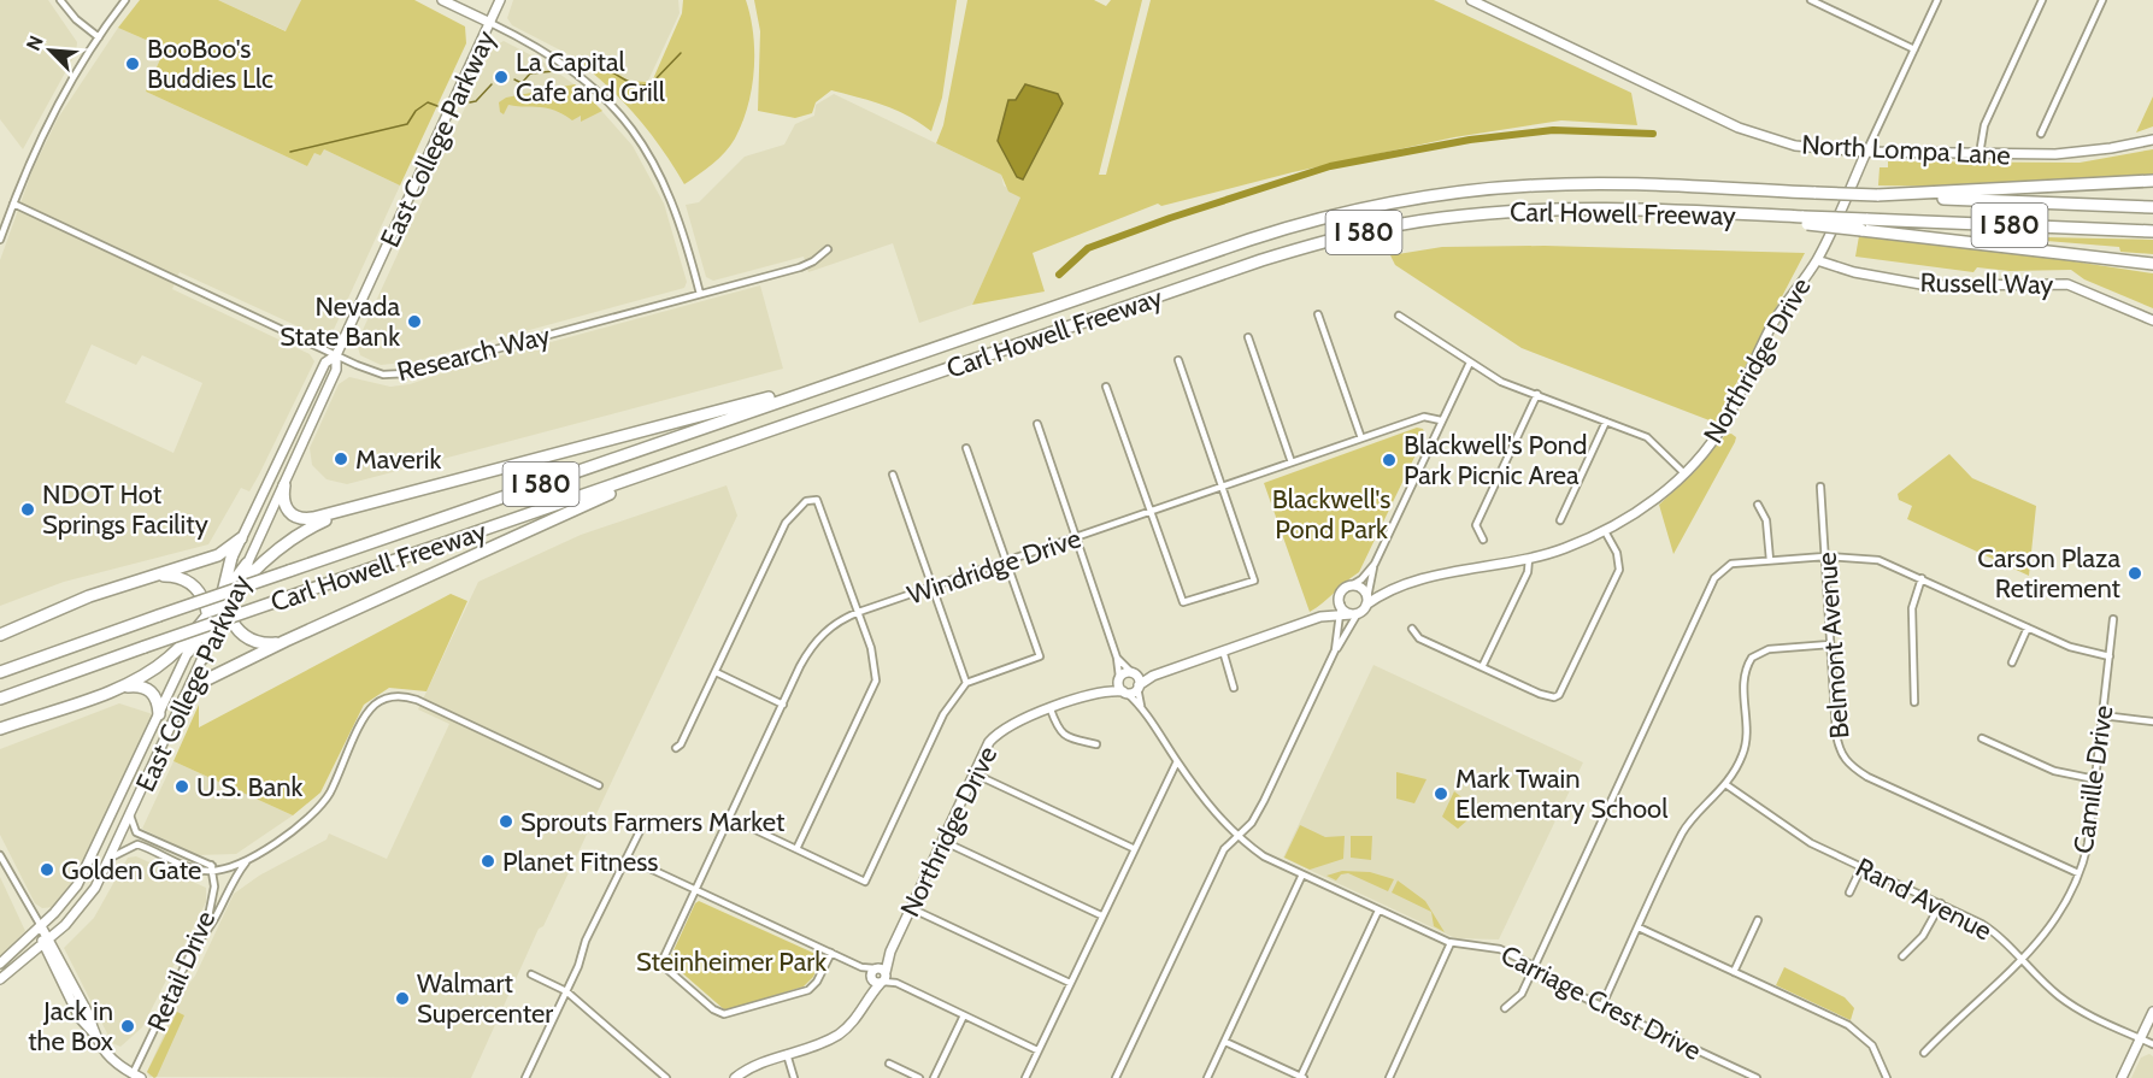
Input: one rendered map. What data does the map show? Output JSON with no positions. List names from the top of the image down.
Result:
{
  "streets": {
    "highway": ["Carl Howell Freeway", "I 580"],
    "street": [
      "East College Parkway",
      "North Lompa Lane",
      "Russell Way",
      "Research Way",
      "Northridge Drive",
      "Windridge Drive",
      "Belmont Avenue",
      "Camille Drive",
      "Rand Avenue",
      "Retail Drive",
      "Carriage Crest Drive"
    ]
  },
  "crossings": [
    ["East College Parkway", "Research Way"],
    ["East College Parkway", "Retail Drive"],
    ["North Lompa Lane", "Northridge Drive"],
    ["Carl Howell Freeway", "I 580"],
    ["Russell Way", "Northridge Drive"],
    ["Northridge Drive", "Carriage Crest Drive"],
    ["Belmont Avenue", "Camille Drive"],
    ["Camille Drive", "Rand Avenue"]
  ],
  "parks": ["Blackwell's Pond Park", "Steinheimer Park"],
  "places": [
    "BooBoo's Buddies Llc",
    "La Capital Cafe and Grill",
    "Nevada State Bank",
    "Maverik",
    "Blackwell's Pond Park Picnic Area",
    "NDOT Hot Springs Facility",
    "Carson Plaza Retirement",
    "U.S. Bank",
    "Mark Twain Elementary School",
    "Sprouts Farmers Market",
    "Planet Fitness",
    "Golden Gate",
    "Walmart Supercenter",
    "Jack in the Box"
  ],
  "north": "top left"
}
